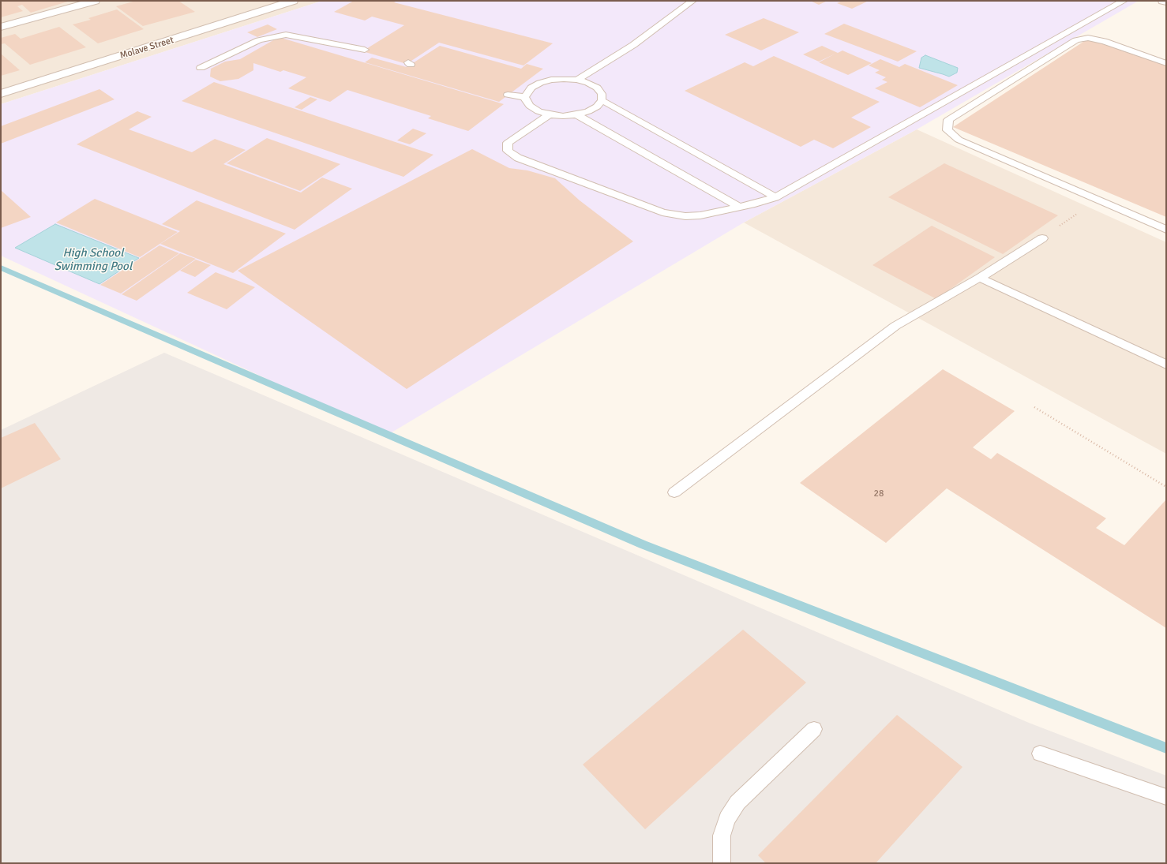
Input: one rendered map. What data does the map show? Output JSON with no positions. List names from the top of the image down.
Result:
{
  "streets": {
    "street": ["Molave Street"]
  },
  "water": ["High School Swimming Pool"],
  "house_numbers": ["28"]
}
